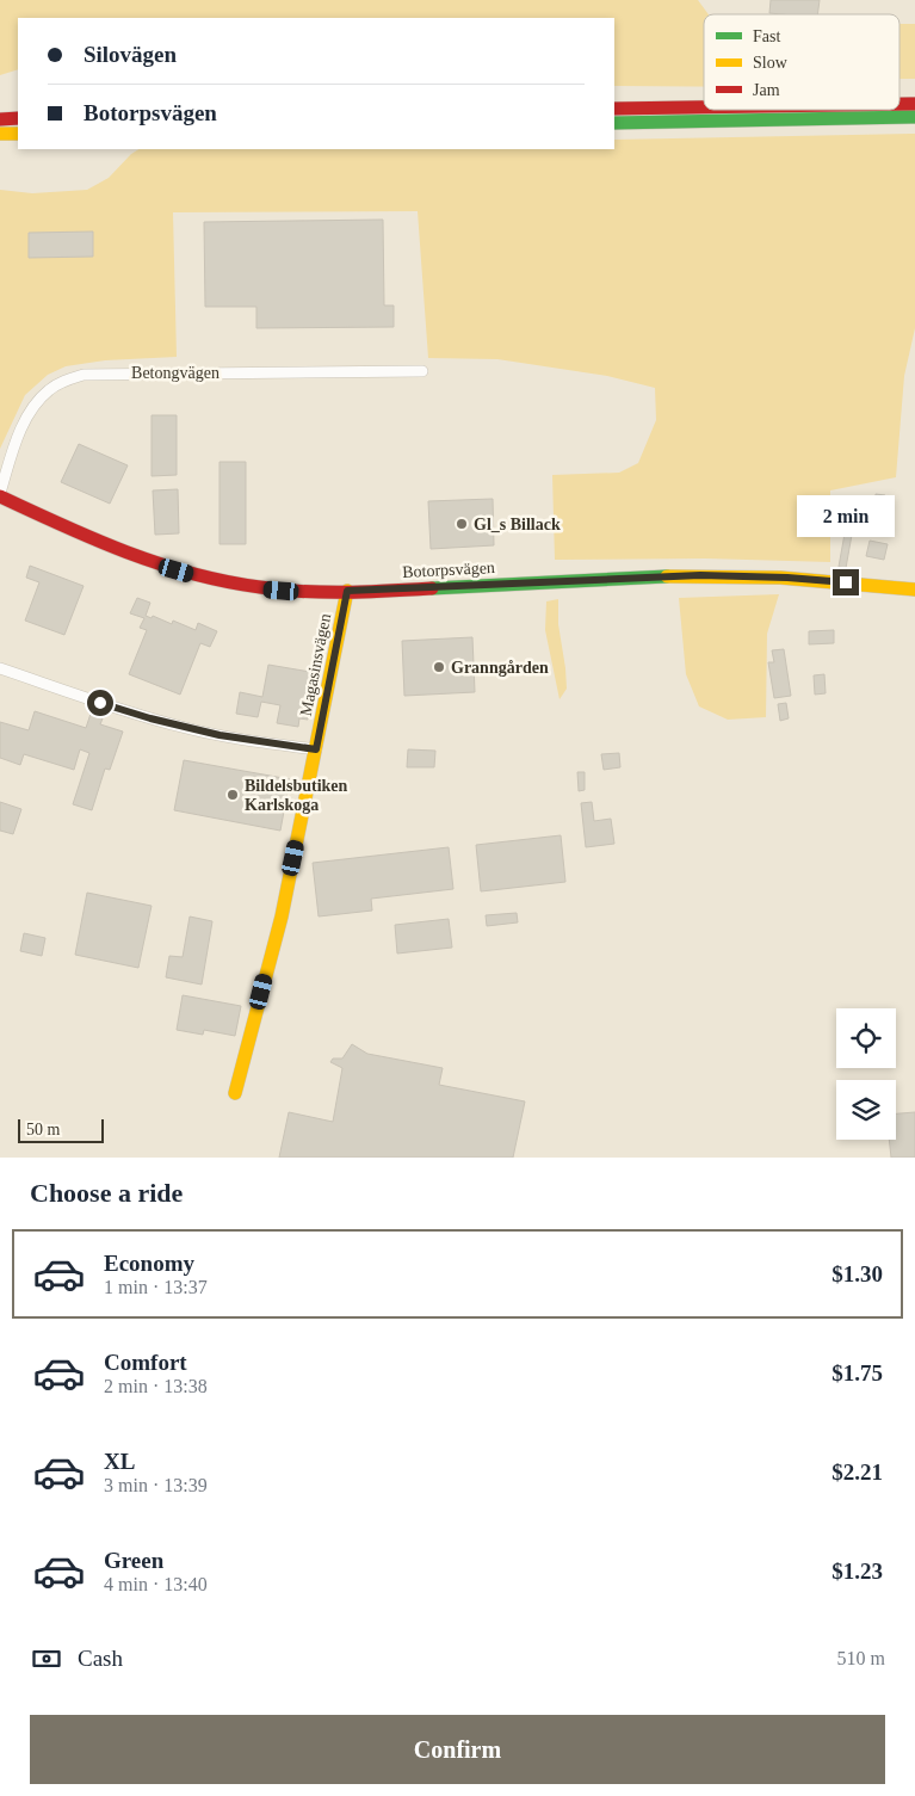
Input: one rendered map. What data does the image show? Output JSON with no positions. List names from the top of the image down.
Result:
{
  "streets": {
    "main road": ["Botorpsvägen", "Magasinsvägen"],
    "street": ["Betongvägen"]
  },
  "crossings": [
    ["Betongvägen", "Botorpsvägen"],
    ["Botorpsvägen", "Magasinsvägen"]
  ],
  "places": ["Gl_s Billack", "Granngården", "Bildelsbutiken Karlskoga"],
  "legend": ["Fast", "Slow", "Jam"],
  "scale_bar": "50 m",
  "page": {
    "banner": ["Silovägen", "Botorpsvägen"],
    "bubble": "2 min",
    "scale": "50 m",
    "heading": "Choose a ride",
    "list": [
      {
        "name": "Economy",
        "note": "1 min · 13:37",
        "value": "$1.30"
      },
      {
        "name": "Comfort",
        "note": "2 min · 13:38",
        "value": "$1.75"
      },
      {
        "name": "XL",
        "note": "3 min · 13:39",
        "value": "$2.21"
      },
      {
        "name": "Green",
        "note": "4 min · 13:40",
        "value": "$1.23"
      }
    ],
    "pay": ["Cash", "510 m"],
    "buttons": "Confirm"
  }
}
